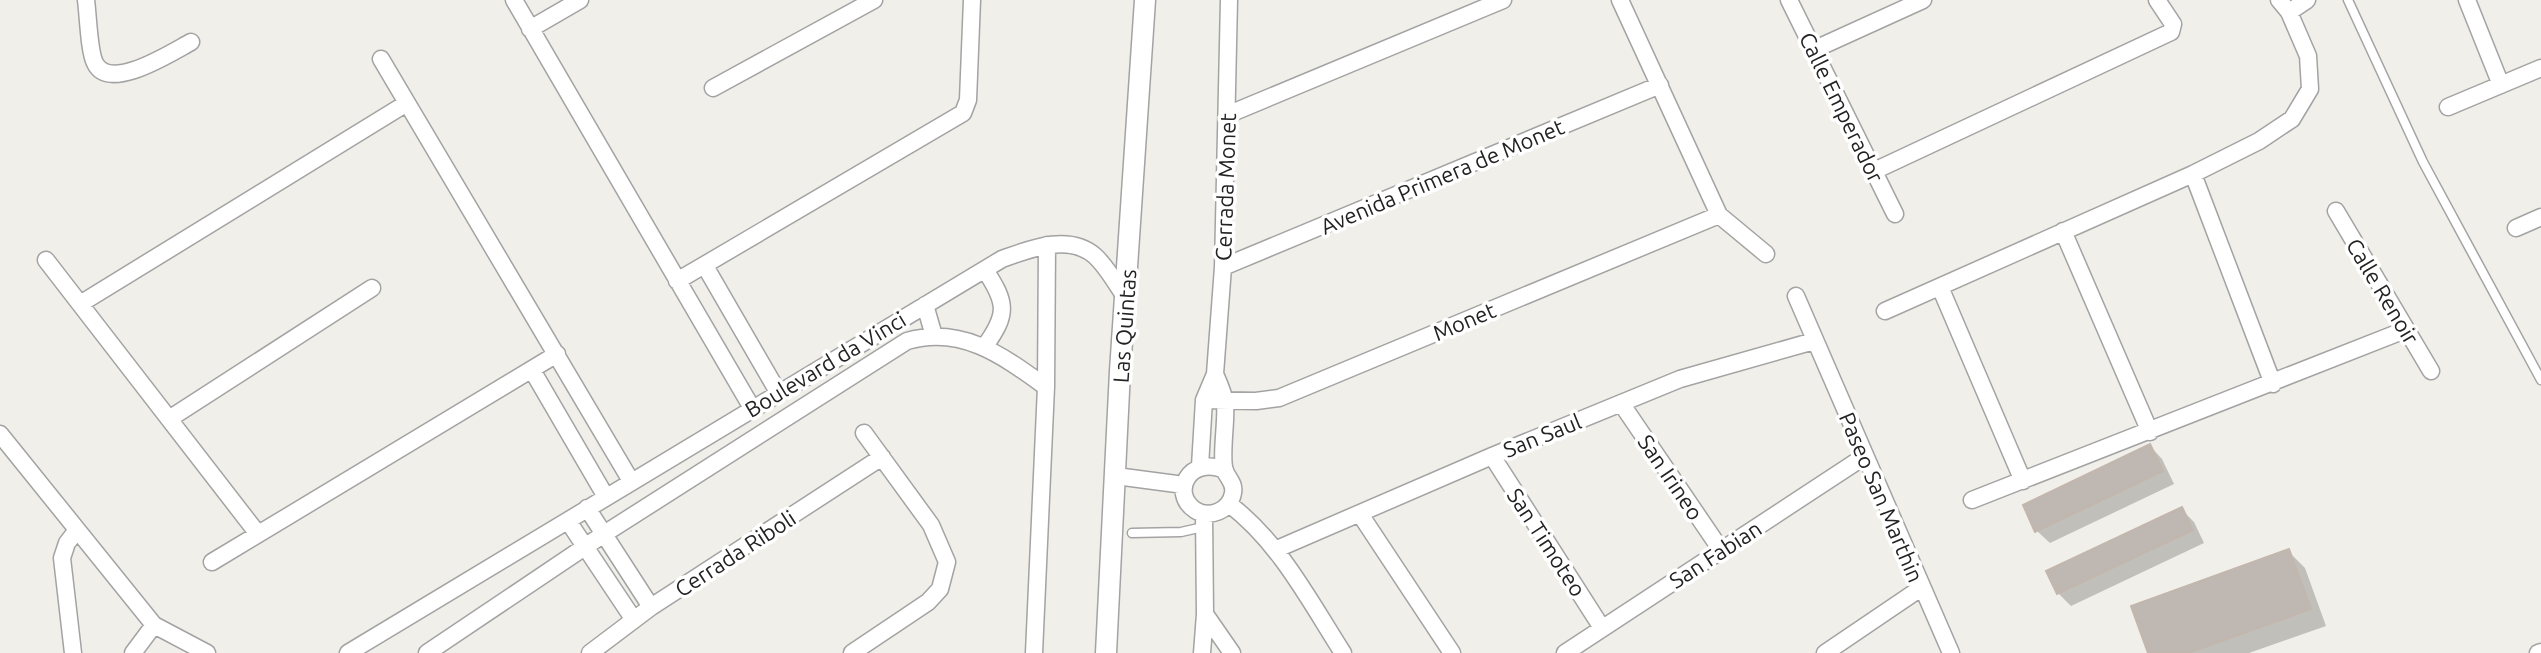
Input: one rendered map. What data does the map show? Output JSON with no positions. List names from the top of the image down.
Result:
{
  "streets": {
    "street": [
      "Calle Emperador",
      "Avenida Primera de Monet",
      "Cerrada Monet",
      "Calle Renoir",
      "Monet",
      "Las Quintas",
      "Boulevard da Vinci",
      "San Saul",
      "San Irineo",
      "Paseo San Marthin",
      "San Timoteo",
      "Cerrada Riboli",
      "San Fabian"
    ]
  },
  "crossings": [
    ["Avenida Primera de Monet", "Cerrada Monet"],
    ["San Saul", "San Irineo"],
    ["San Saul", "Paseo San Marthin"],
    ["San Saul", "San Timoteo"],
    ["San Irineo", "San Fabian"],
    ["Paseo San Marthin", "San Fabian"],
    ["San Timoteo", "San Fabian"]
  ]
}
